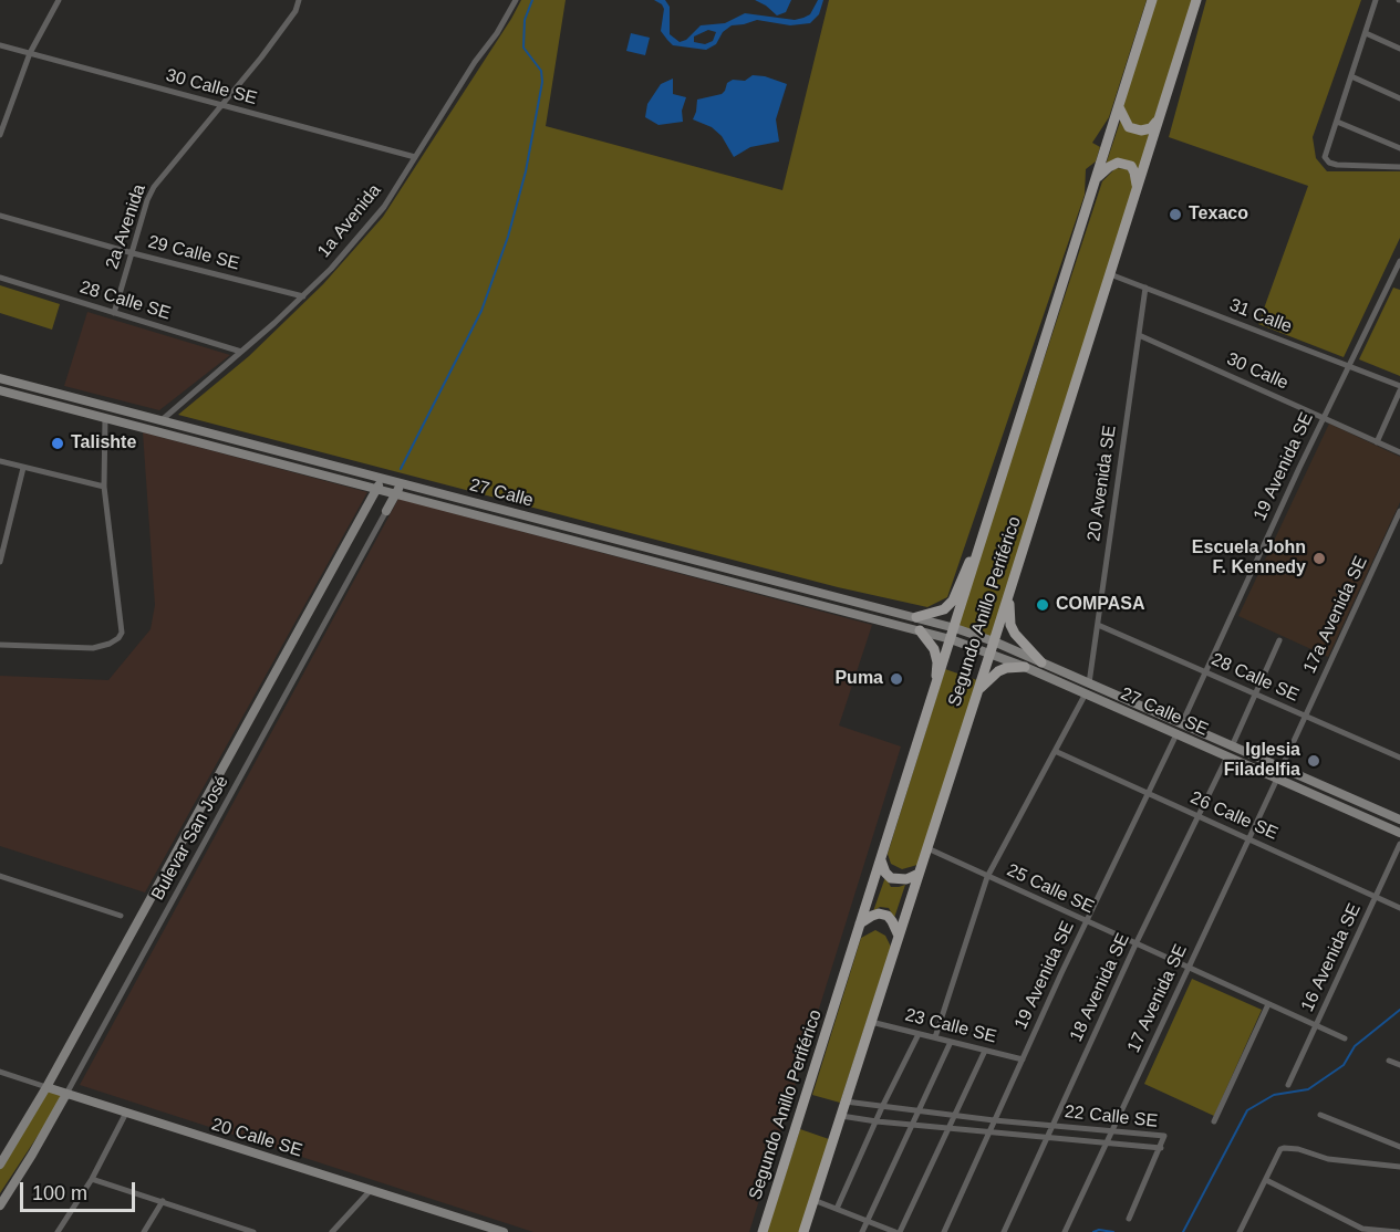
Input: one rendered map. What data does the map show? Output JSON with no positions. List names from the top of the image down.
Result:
{
  "streets": {
    "main road": [
      "27 Calle",
      "Segundo Anillo Periférico",
      "27 Calle SE",
      "Bulevar San José",
      "20 Calle SE"
    ],
    "street": [
      "30 Calle SE",
      "1a Avenida",
      "2a Avenida",
      "29 Calle SE",
      "28 Calle SE",
      "31 Calle",
      "30 Calle",
      "19 Avenida SE",
      "20 Avenida SE",
      "17a Avenida SE",
      "26 Calle SE",
      "25 Calle SE",
      "16 Avenida SE",
      "18 Avenida SE",
      "17 Avenida SE",
      "23 Calle SE",
      "22 Calle SE"
    ]
  },
  "crossings": [
    ["30 Calle SE", "1a Avenida"],
    ["30 Calle SE", "2a Avenida"],
    ["1a Avenida", "29 Calle SE"],
    ["1a Avenida", "28 Calle SE"],
    ["1a Avenida", "27 Calle"],
    ["2a Avenida", "29 Calle SE"],
    ["2a Avenida", "28 Calle SE"],
    ["28 Calle SE", "19 Avenida SE"],
    ["28 Calle SE", "20 Avenida SE"],
    ["28 Calle SE", "17a Avenida SE"],
    ["31 Calle", "19 Avenida SE"],
    ["31 Calle", "20 Avenida SE"],
    ["31 Calle", "Segundo Anillo Periférico"],
    ["30 Calle", "19 Avenida SE"],
    ["30 Calle", "20 Avenida SE"],
    ["19 Avenida SE", "27 Calle SE"],
    ["19 Avenida SE", "26 Calle SE"],
    ["19 Avenida SE", "25 Calle SE"],
    ["19 Avenida SE", "23 Calle SE"],
    ["19 Avenida SE", "22 Calle SE"],
    ["20 Avenida SE", "27 Calle SE"],
    ["27 Calle", "Segundo Anillo Periférico"],
    ["27 Calle", "27 Calle SE"],
    ["27 Calle", "Bulevar San José"],
    ["Segundo Anillo Periférico", "27 Calle SE"],
    ["Segundo Anillo Periférico", "25 Calle SE"],
    ["Segundo Anillo Periférico", "23 Calle SE"],
    ["Segundo Anillo Periférico", "22 Calle SE"],
    ["17a Avenida SE", "27 Calle SE"],
    ["27 Calle SE", "18 Avenida SE"],
    ["27 Calle SE", "17 Avenida SE"],
    ["26 Calle SE", "16 Avenida SE"],
    ["26 Calle SE", "18 Avenida SE"],
    ["26 Calle SE", "17 Avenida SE"],
    ["Bulevar San José", "20 Calle SE"],
    ["25 Calle SE", "16 Avenida SE"],
    ["25 Calle SE", "18 Avenida SE"],
    ["25 Calle SE", "17 Avenida SE"],
    ["18 Avenida SE", "22 Calle SE"],
    ["17 Avenida SE", "22 Calle SE"]
  ],
  "places": [
    "Texaco",
    "Talishte",
    "Escuela John F. Kennedy",
    "COMPASA",
    "Puma",
    "Iglesia Filadelfia"
  ],
  "scale_bar": "100 m"
}
